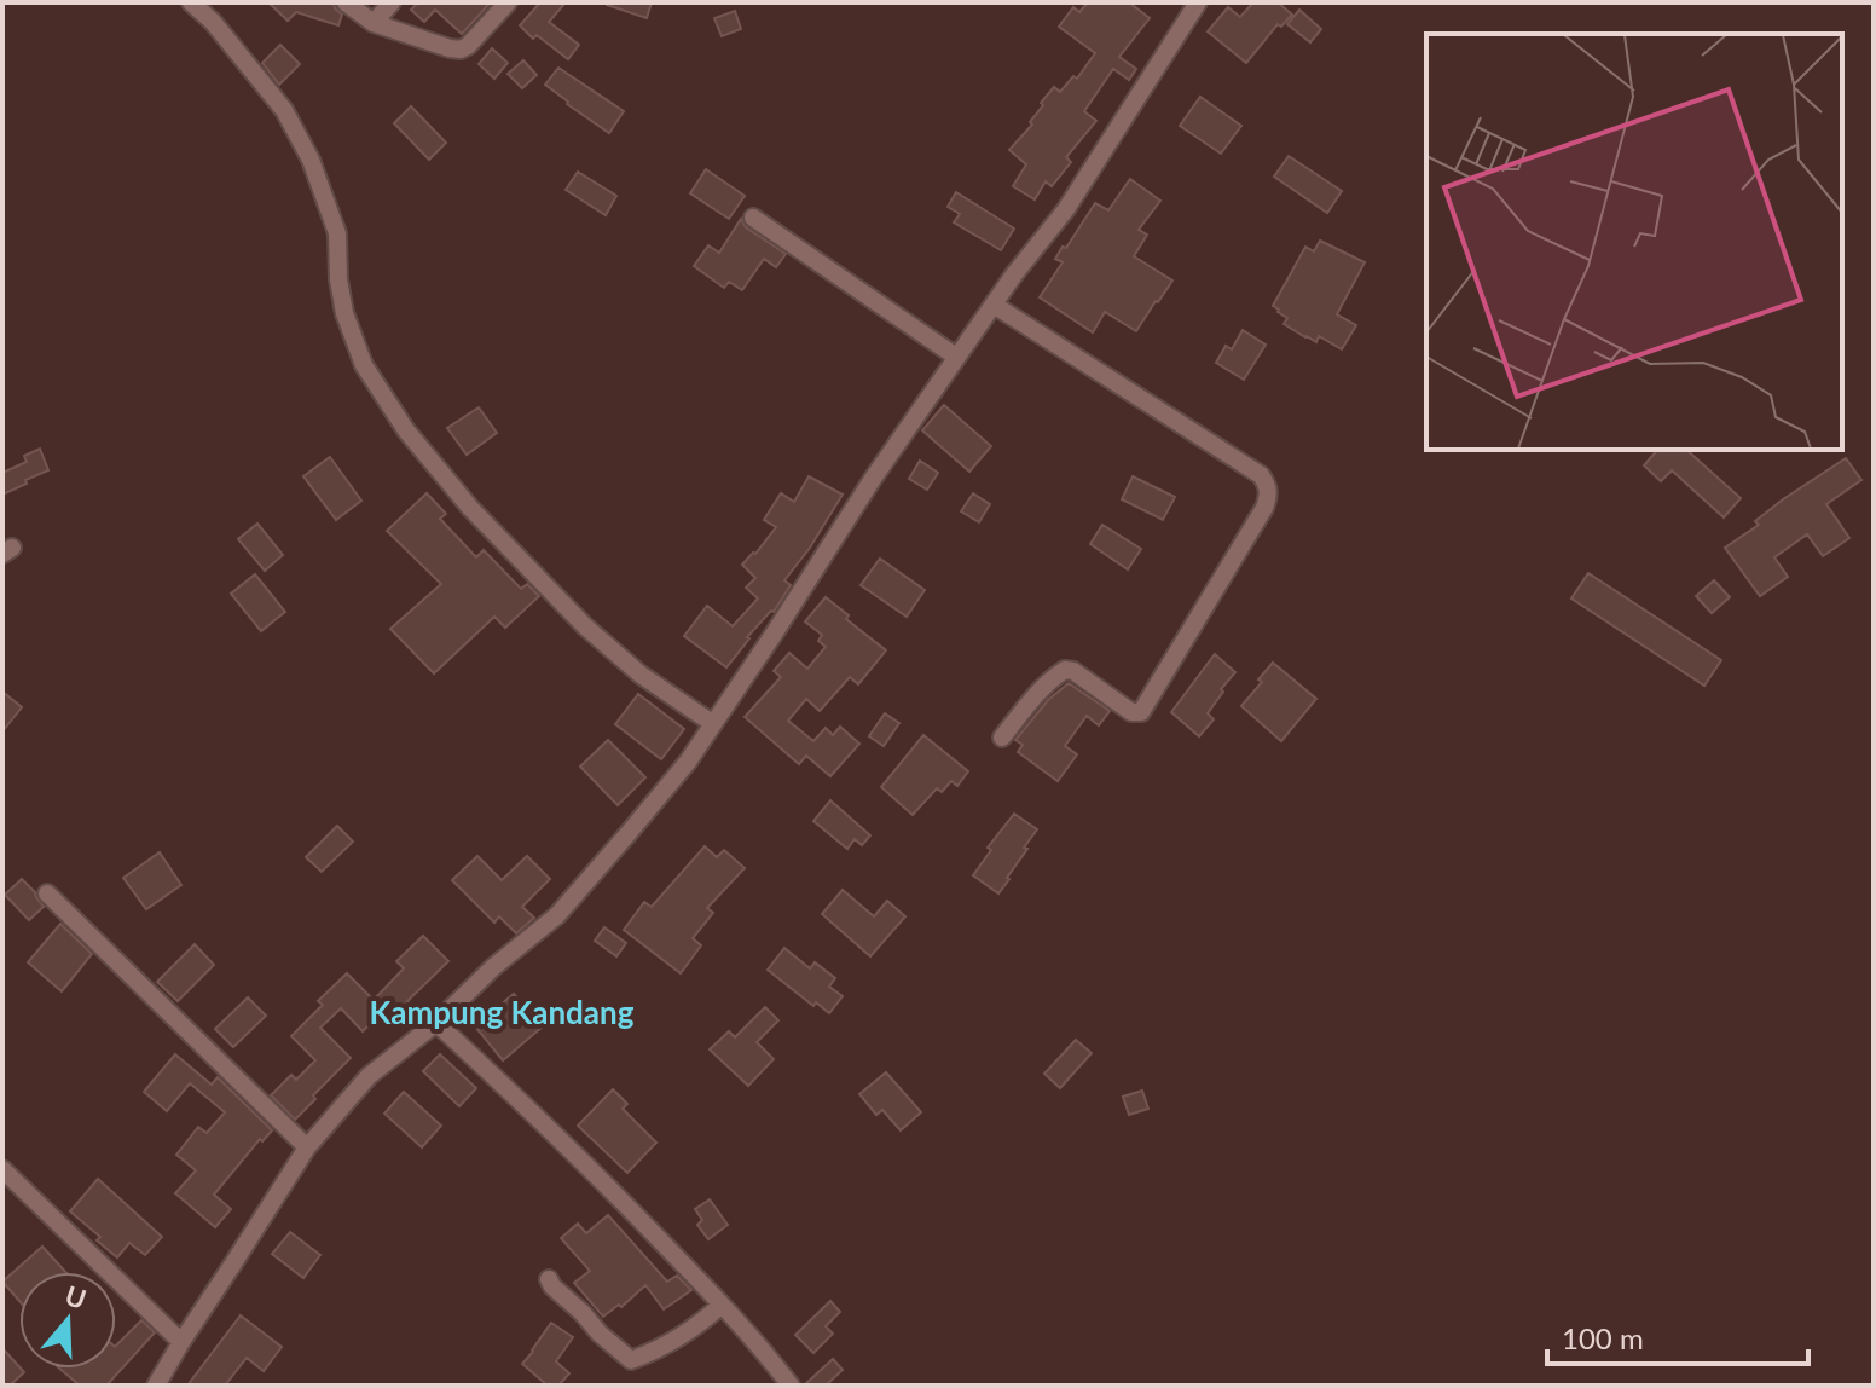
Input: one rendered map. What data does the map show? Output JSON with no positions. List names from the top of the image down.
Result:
{
  "districts": ["Kampung Kandang"],
  "scale_bar": "100 m",
  "north": "top"
}
